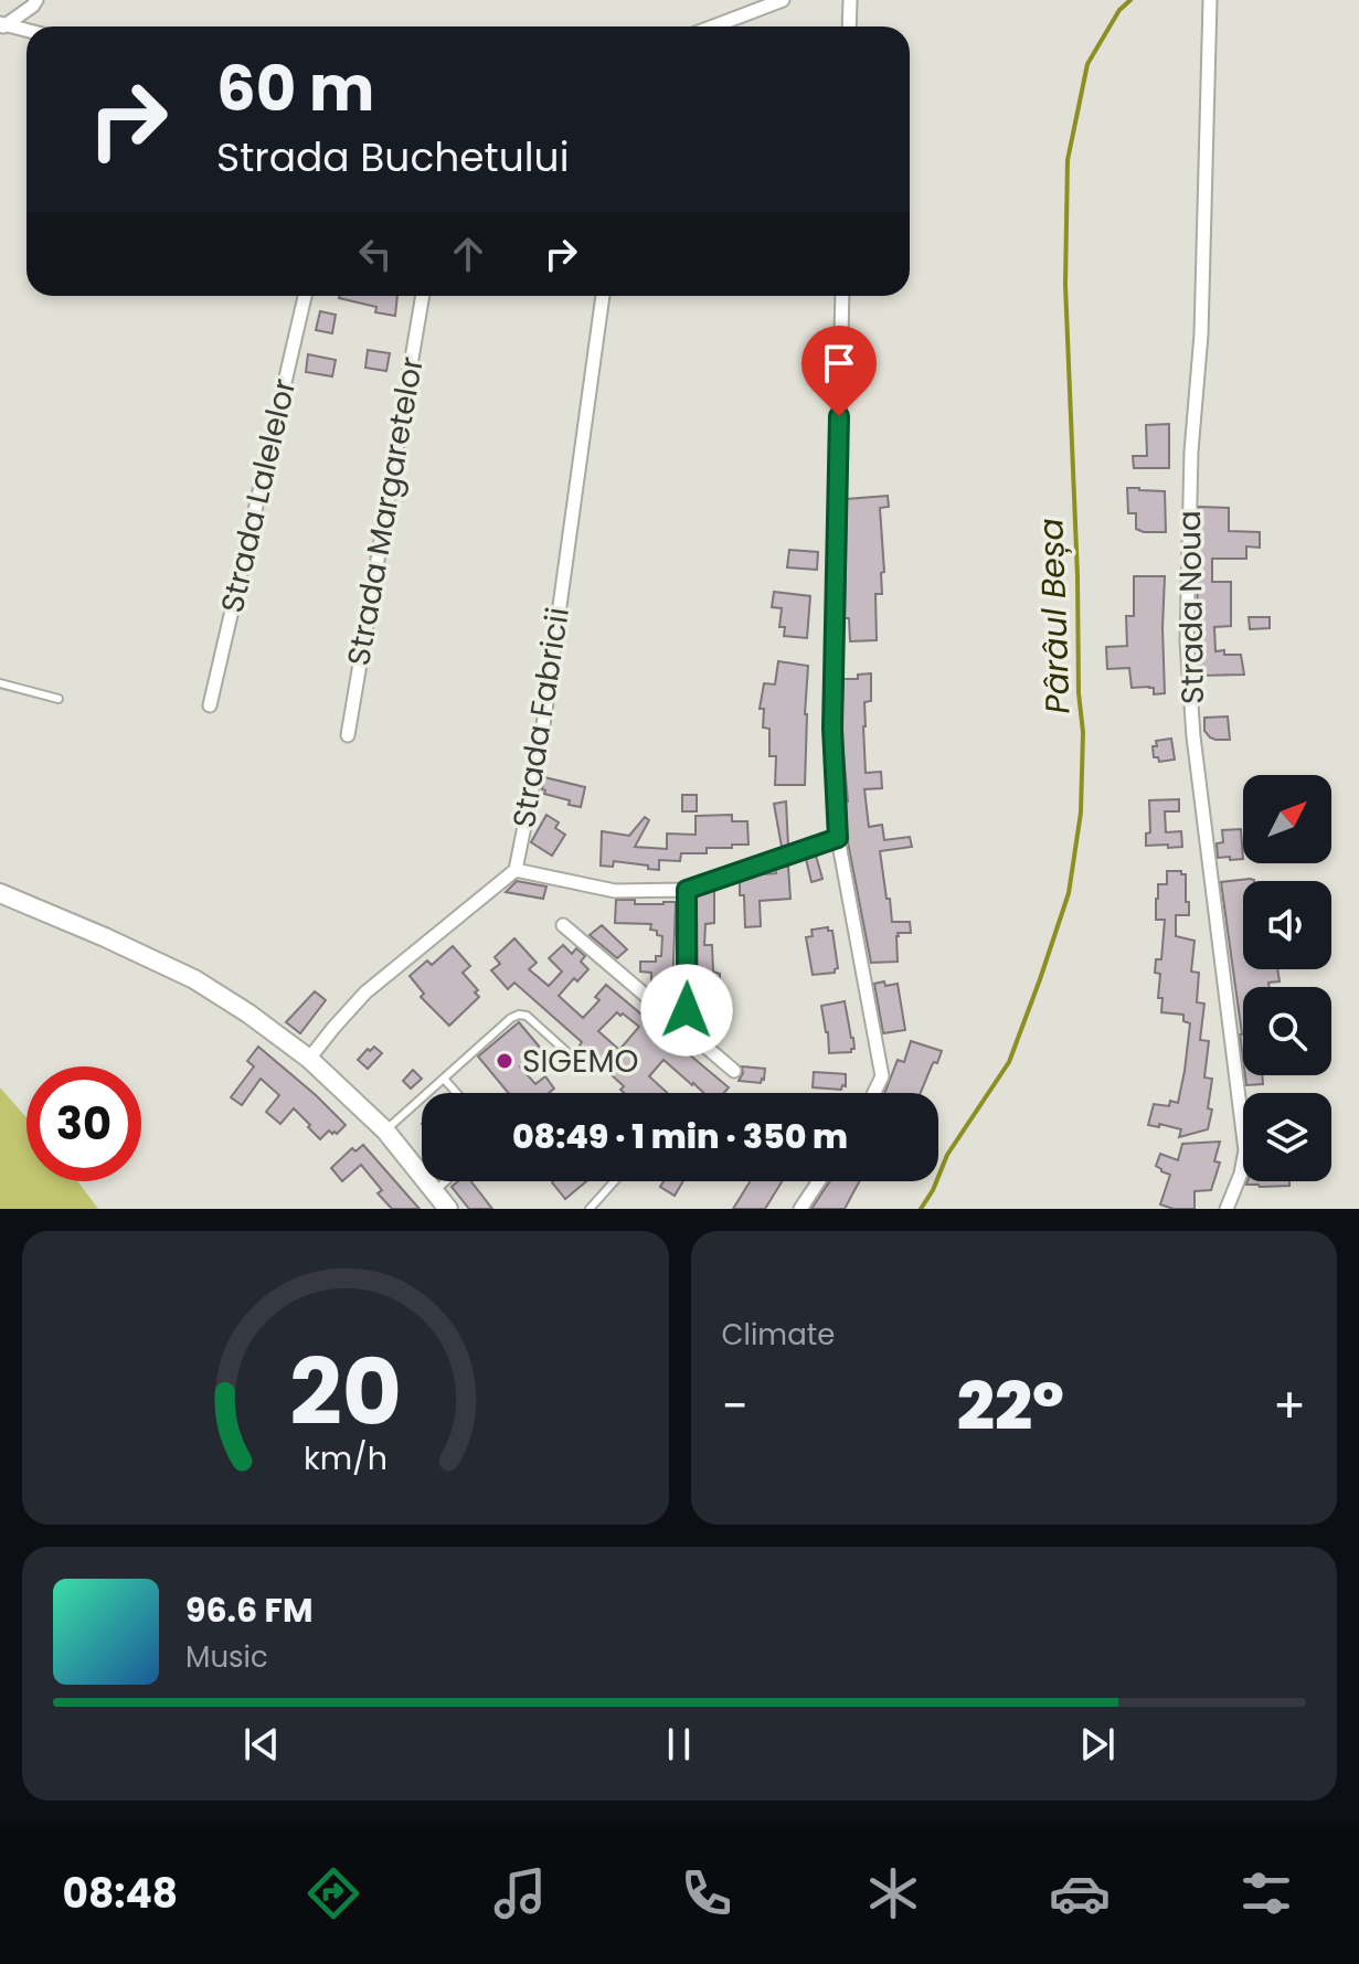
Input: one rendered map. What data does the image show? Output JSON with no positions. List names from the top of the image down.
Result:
{
  "streets": {
    "street": [
      "Strada Lalelelor",
      "Strada Margaretelor",
      "Strada Noua",
      "Strada Fabricii"
    ]
  },
  "water": ["Pârâul Beșa"],
  "places": ["SIGEMO"],
  "north": "top right",
  "page": {
    "turn": ["60 m", "Strada Buchetului"],
    "limit": "30",
    "trip": "08:49 · 1 min · 350 m",
    "tile": "Climate",
    "heat": ["−", "22°", "+"],
    "song": ["96.6 FM", "Music"],
    "tabs": "08:48",
    "gauge": ["20", "km/h"]
  }
}
